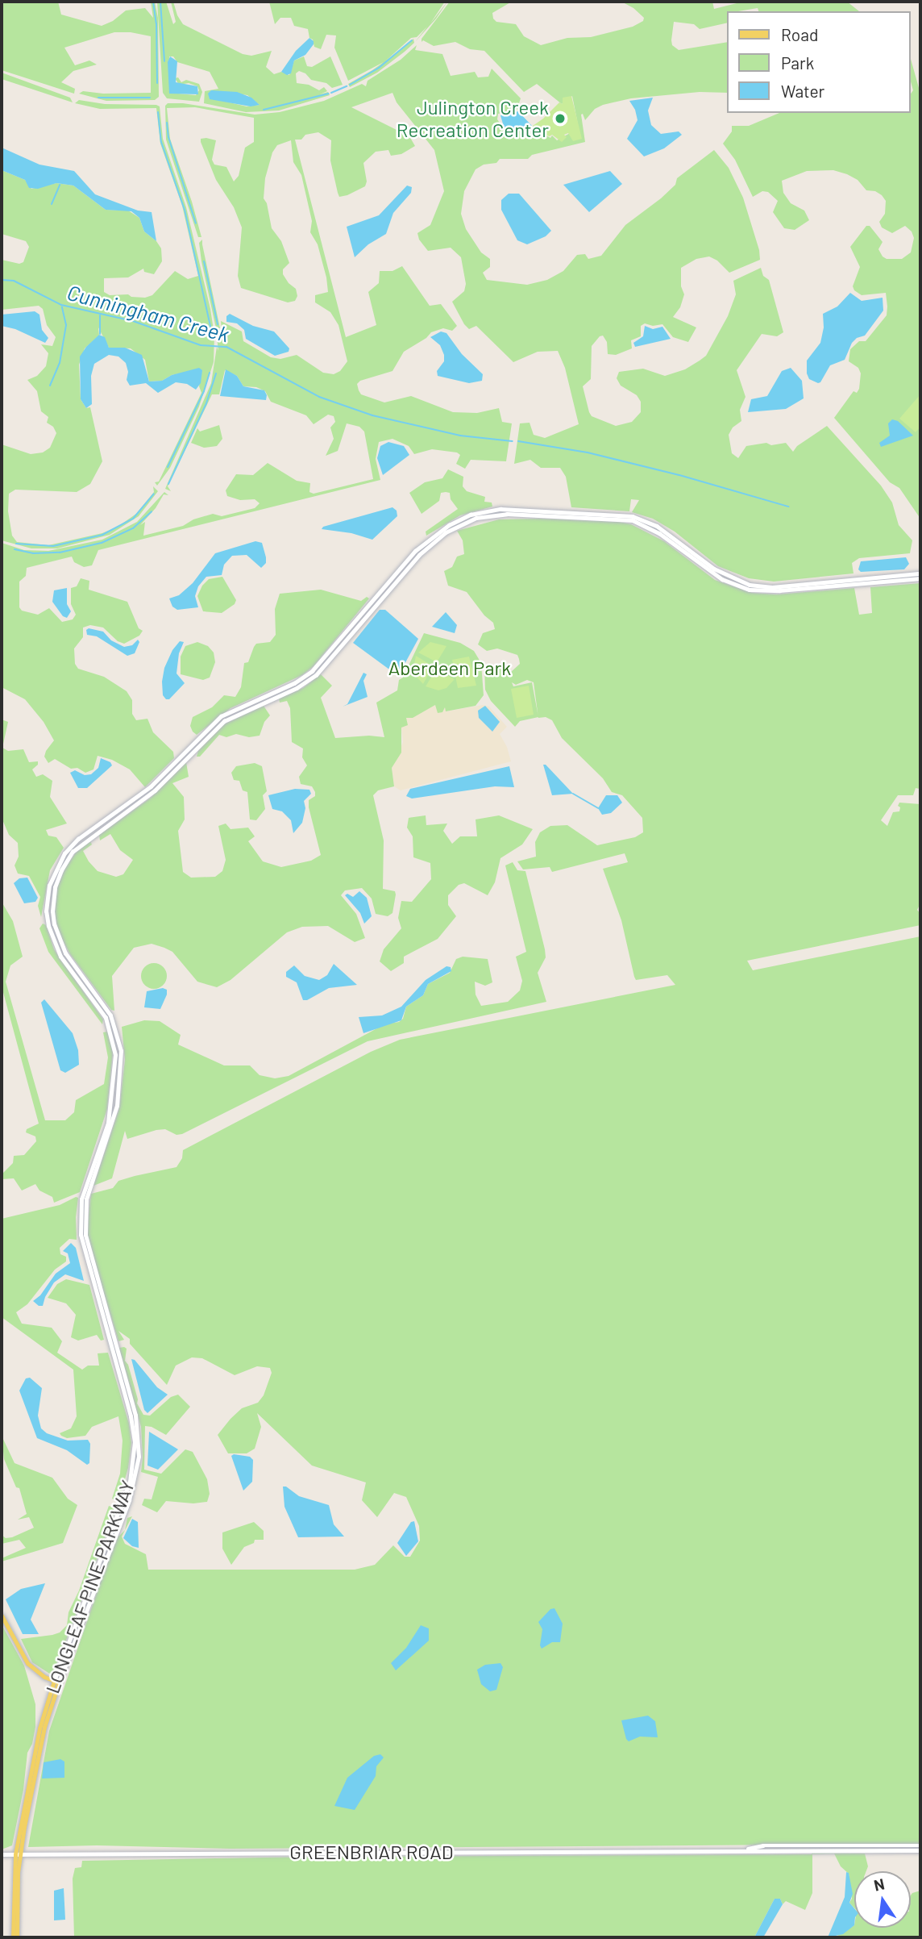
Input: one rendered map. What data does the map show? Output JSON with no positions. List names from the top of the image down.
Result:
{
  "streets": {
    "main road": ["LONGLEAF PINE PARKWAY", "GREENBRIAR ROAD"]
  },
  "crossings": [
    ["LONGLEAF PINE PARKWAY", "GREENBRIAR ROAD"]
  ],
  "water": ["Cunningham Creek"],
  "parks": ["Aberdeen Park"],
  "places": ["Julington Creek Recreation Center"],
  "legend": ["Road", "Park", "Water"],
  "north": "top"
}
